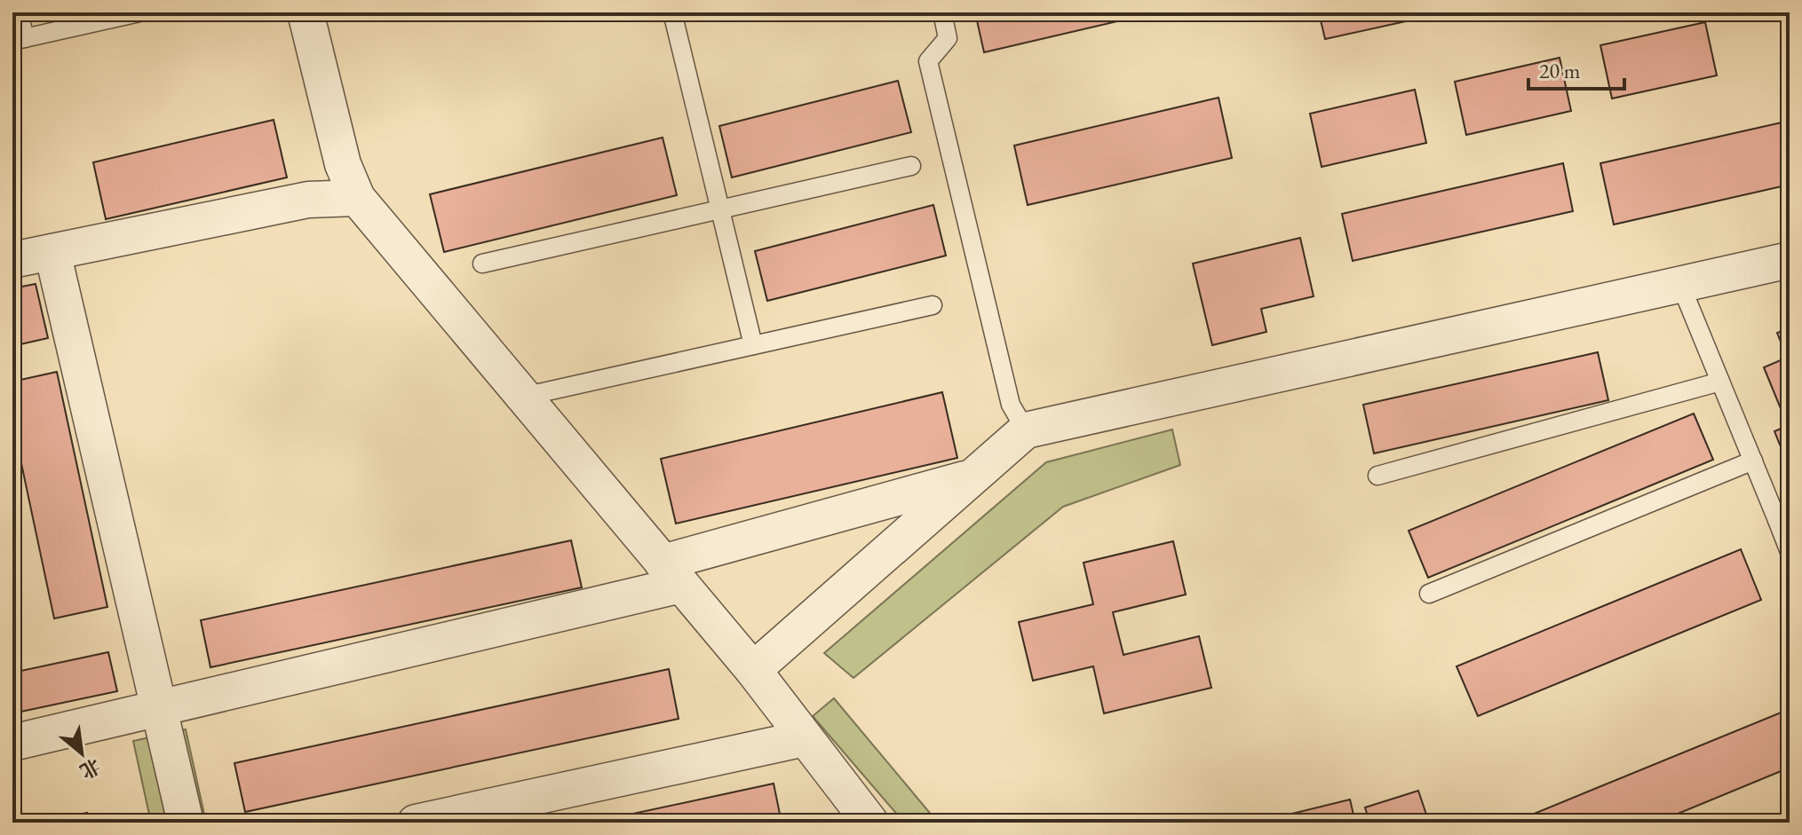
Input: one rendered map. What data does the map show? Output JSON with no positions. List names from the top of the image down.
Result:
{
  "scale_bar": "20 m",
  "north": "bottom right"
}
